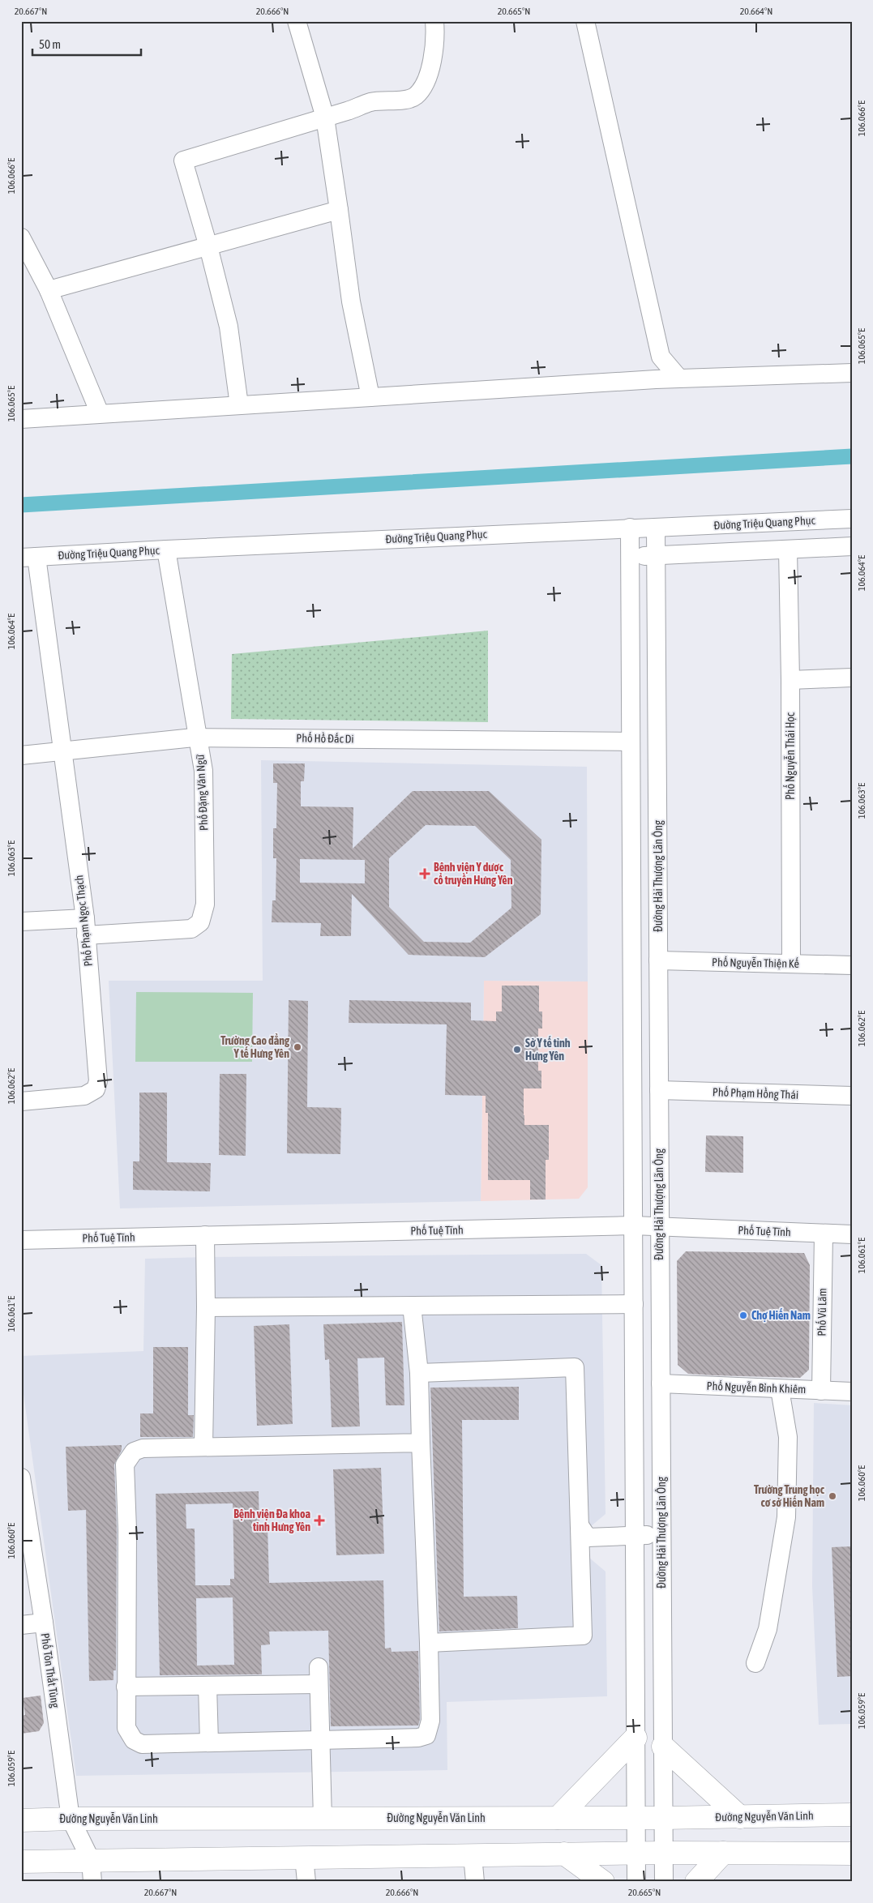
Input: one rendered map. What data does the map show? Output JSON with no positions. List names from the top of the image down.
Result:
{
  "streets": {
    "highway": ["Đường Nguyễn Văn Linh"],
    "street": [
      "Đường Triệu Quang Phục",
      "Phố Hồ Đắc Di",
      "Phố Nguyễn Thái Học",
      "Phố Đặng Văn Ngữ",
      "Đường Hải Thượng Lãn Ông",
      "Phố Phạm Ngọc Thạch",
      "Phố Nguyễn Thiện Kế",
      "Phố Phạm Hồng Thái",
      "Phố Tuệ Tĩnh",
      "Phố Vũ Lãm",
      "Phố Nguyễn Bỉnh Khiêm",
      "Phố Tôn Thất Tùng"
    ]
  },
  "crossings": [
    ["Đường Triệu Quang Phục", "Phố Đặng Văn Ngữ"],
    ["Đường Triệu Quang Phục", "Đường Hải Thượng Lãn Ông"],
    ["Đường Triệu Quang Phục", "Phố Phạm Ngọc Thạch"],
    ["Phố Hồ Đắc Di", "Phố Đặng Văn Ngữ"],
    ["Phố Hồ Đắc Di", "Phố Phạm Ngọc Thạch"],
    ["Phố Nguyễn Thái Học", "Phố Nguyễn Thiện Kế"],
    ["Phố Đặng Văn Ngữ", "Phố Phạm Ngọc Thạch"],
    ["Đường Hải Thượng Lãn Ông", "Phố Nguyễn Thiện Kế"],
    ["Đường Hải Thượng Lãn Ông", "Phố Phạm Hồng Thái"],
    ["Đường Hải Thượng Lãn Ông", "Phố Tuệ Tĩnh"],
    ["Đường Hải Thượng Lãn Ông", "Phố Nguyễn Bỉnh Khiêm"],
    ["Đường Hải Thượng Lãn Ông", "Đường Nguyễn Văn Linh"],
    ["Phố Tuệ Tĩnh", "Phố Vũ Lãm"],
    ["Phố Vũ Lãm", "Phố Nguyễn Bỉnh Khiêm"],
    ["Phố Tôn Thất Tùng", "Đường Nguyễn Văn Linh"]
  ],
  "places": {
    "health": ["Bệnh viện Y dược cổ truyền Hưng Yên", "Bệnh viện Đa khoa tỉnh Hưng Yên"],
    "other": [
      "Trường Cao đẳng Y tế Hưng Yên",
      "Sở Y tế tỉnh Hưng Yên",
      "Chợ Hiến Nam",
      "Trường Trung học cơ sở Hiến Nam"
    ]
  },
  "scale_bar": "50 m",
  "coordinates": [
    "20.667°N",
    "20.666°N",
    "20.665°N",
    "20.664°N",
    "106.066°E",
    "106.065°E",
    "106.064°E",
    "106.063°E",
    "106.062°E",
    "106.061°E",
    "106.060°E",
    "106.059°E"
  ]
}
